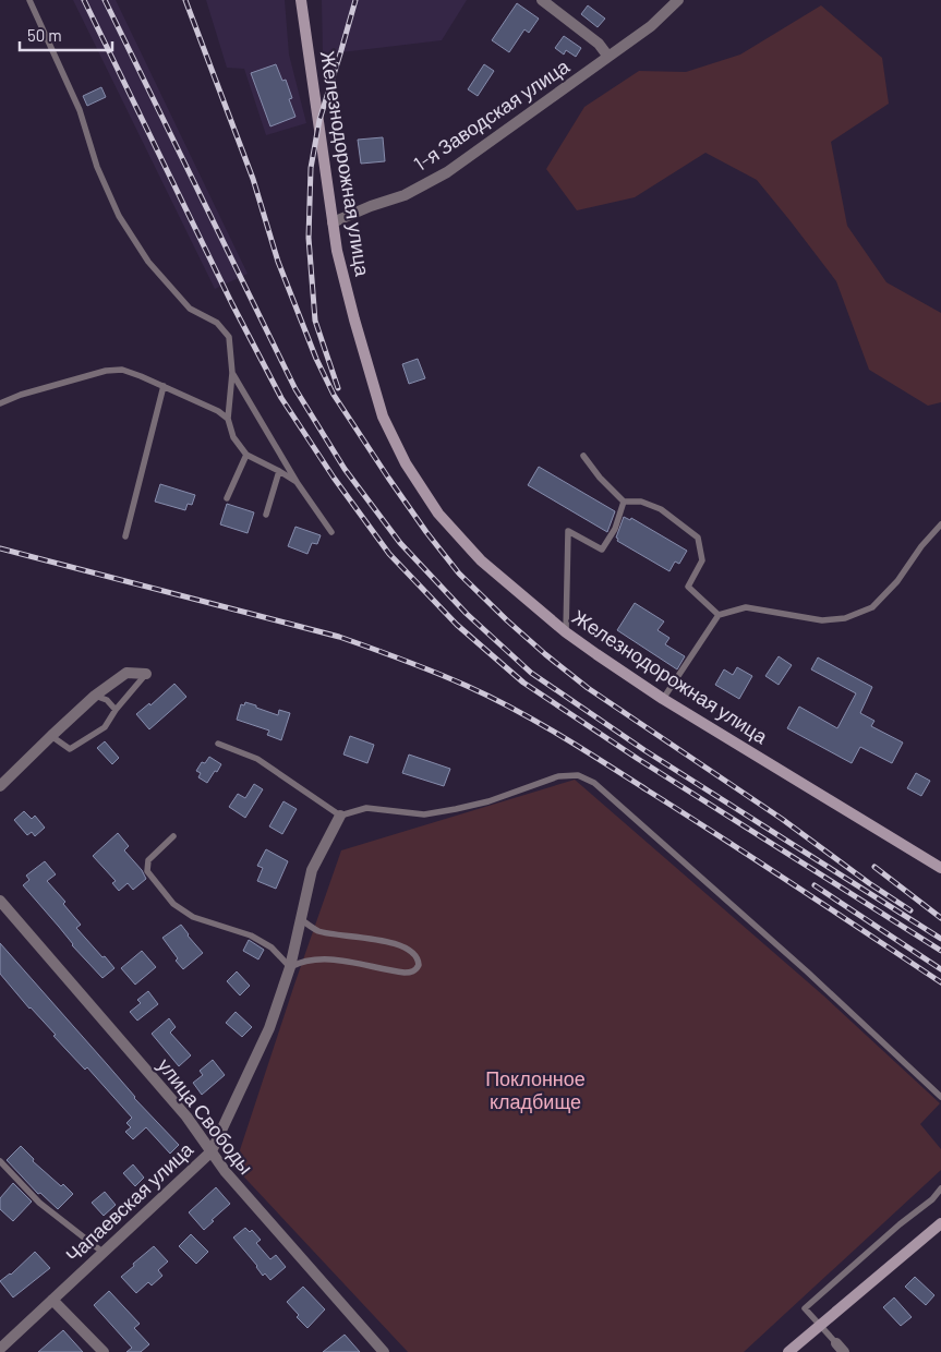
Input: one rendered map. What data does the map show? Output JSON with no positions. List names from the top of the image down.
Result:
{
  "streets": {
    "street": [
      "1-я Заводская улица",
      "Железнодорожная улица",
      "улица Свободы",
      "Чапаевская улица"
    ]
  },
  "crossings": [
    ["1-я Заводская улица", "Железнодорожная улица"],
    ["улица Свободы", "Чапаевская улица"]
  ],
  "parks": ["Поклонное кладбище"],
  "scale_bar": "50 m"
}
